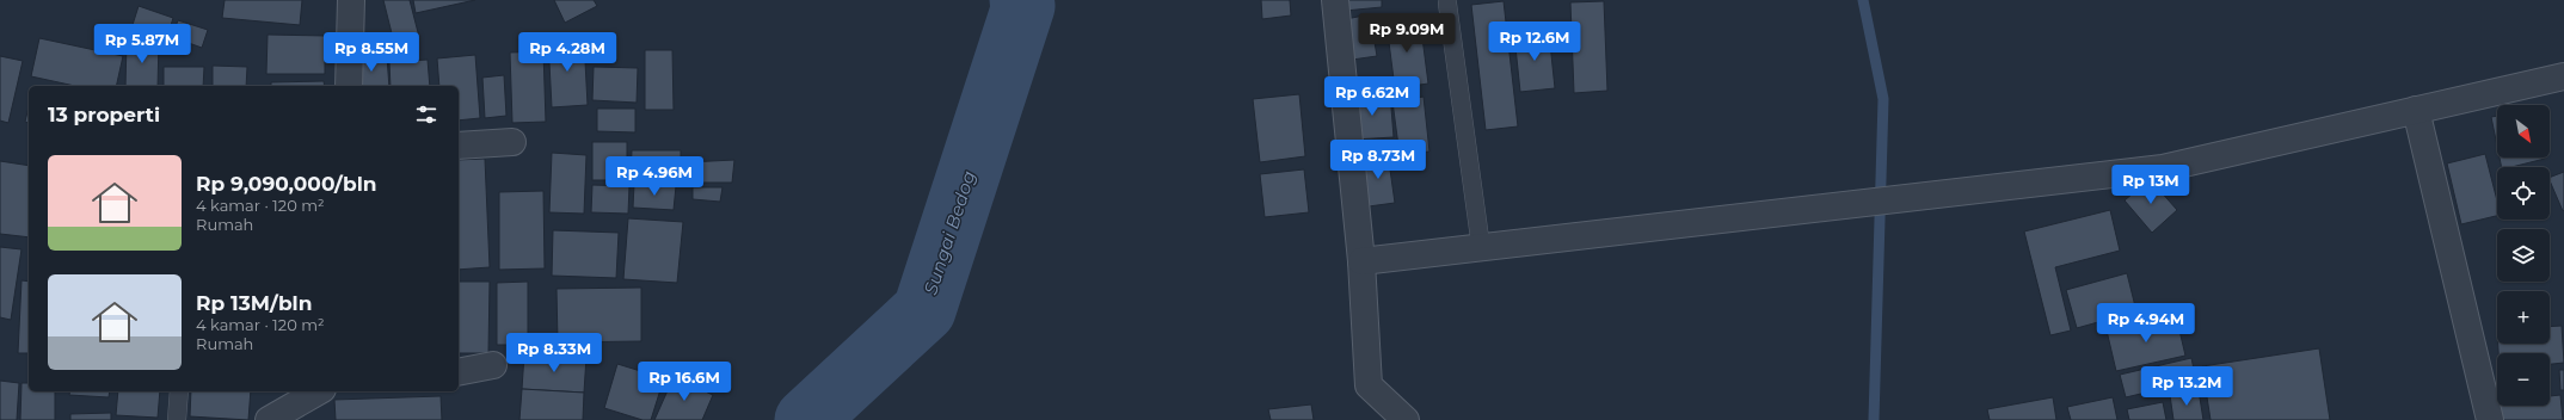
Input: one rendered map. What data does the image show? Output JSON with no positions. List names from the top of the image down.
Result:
{
  "water": ["Sungai Bedog"],
  "north": "bottom right",
  "page": {
    "price": [
      "Rp 9.09M",
      "Rp 12.6M",
      "Rp 5.87M",
      "Rp 8.55M",
      "Rp 4.28M",
      "Rp 6.62M",
      "Rp 8.73M",
      "Rp 4.96M",
      "Rp 13M",
      "Rp 4.94M",
      "Rp 8.33M",
      "Rp 16.6M",
      "Rp 13.2M"
    ],
    "heading": "13 properti",
    "map_buttons": ["+", "−"],
    "list": [
      {
        "name": "Rp 9,090,000/bln",
        "note": "4 kamar · 120 m² · Rumah"
      },
      {
        "name": "Rp 13M/bln",
        "note": "4 kamar · 120 m² · Rumah"
      }
    ]
  }
}
